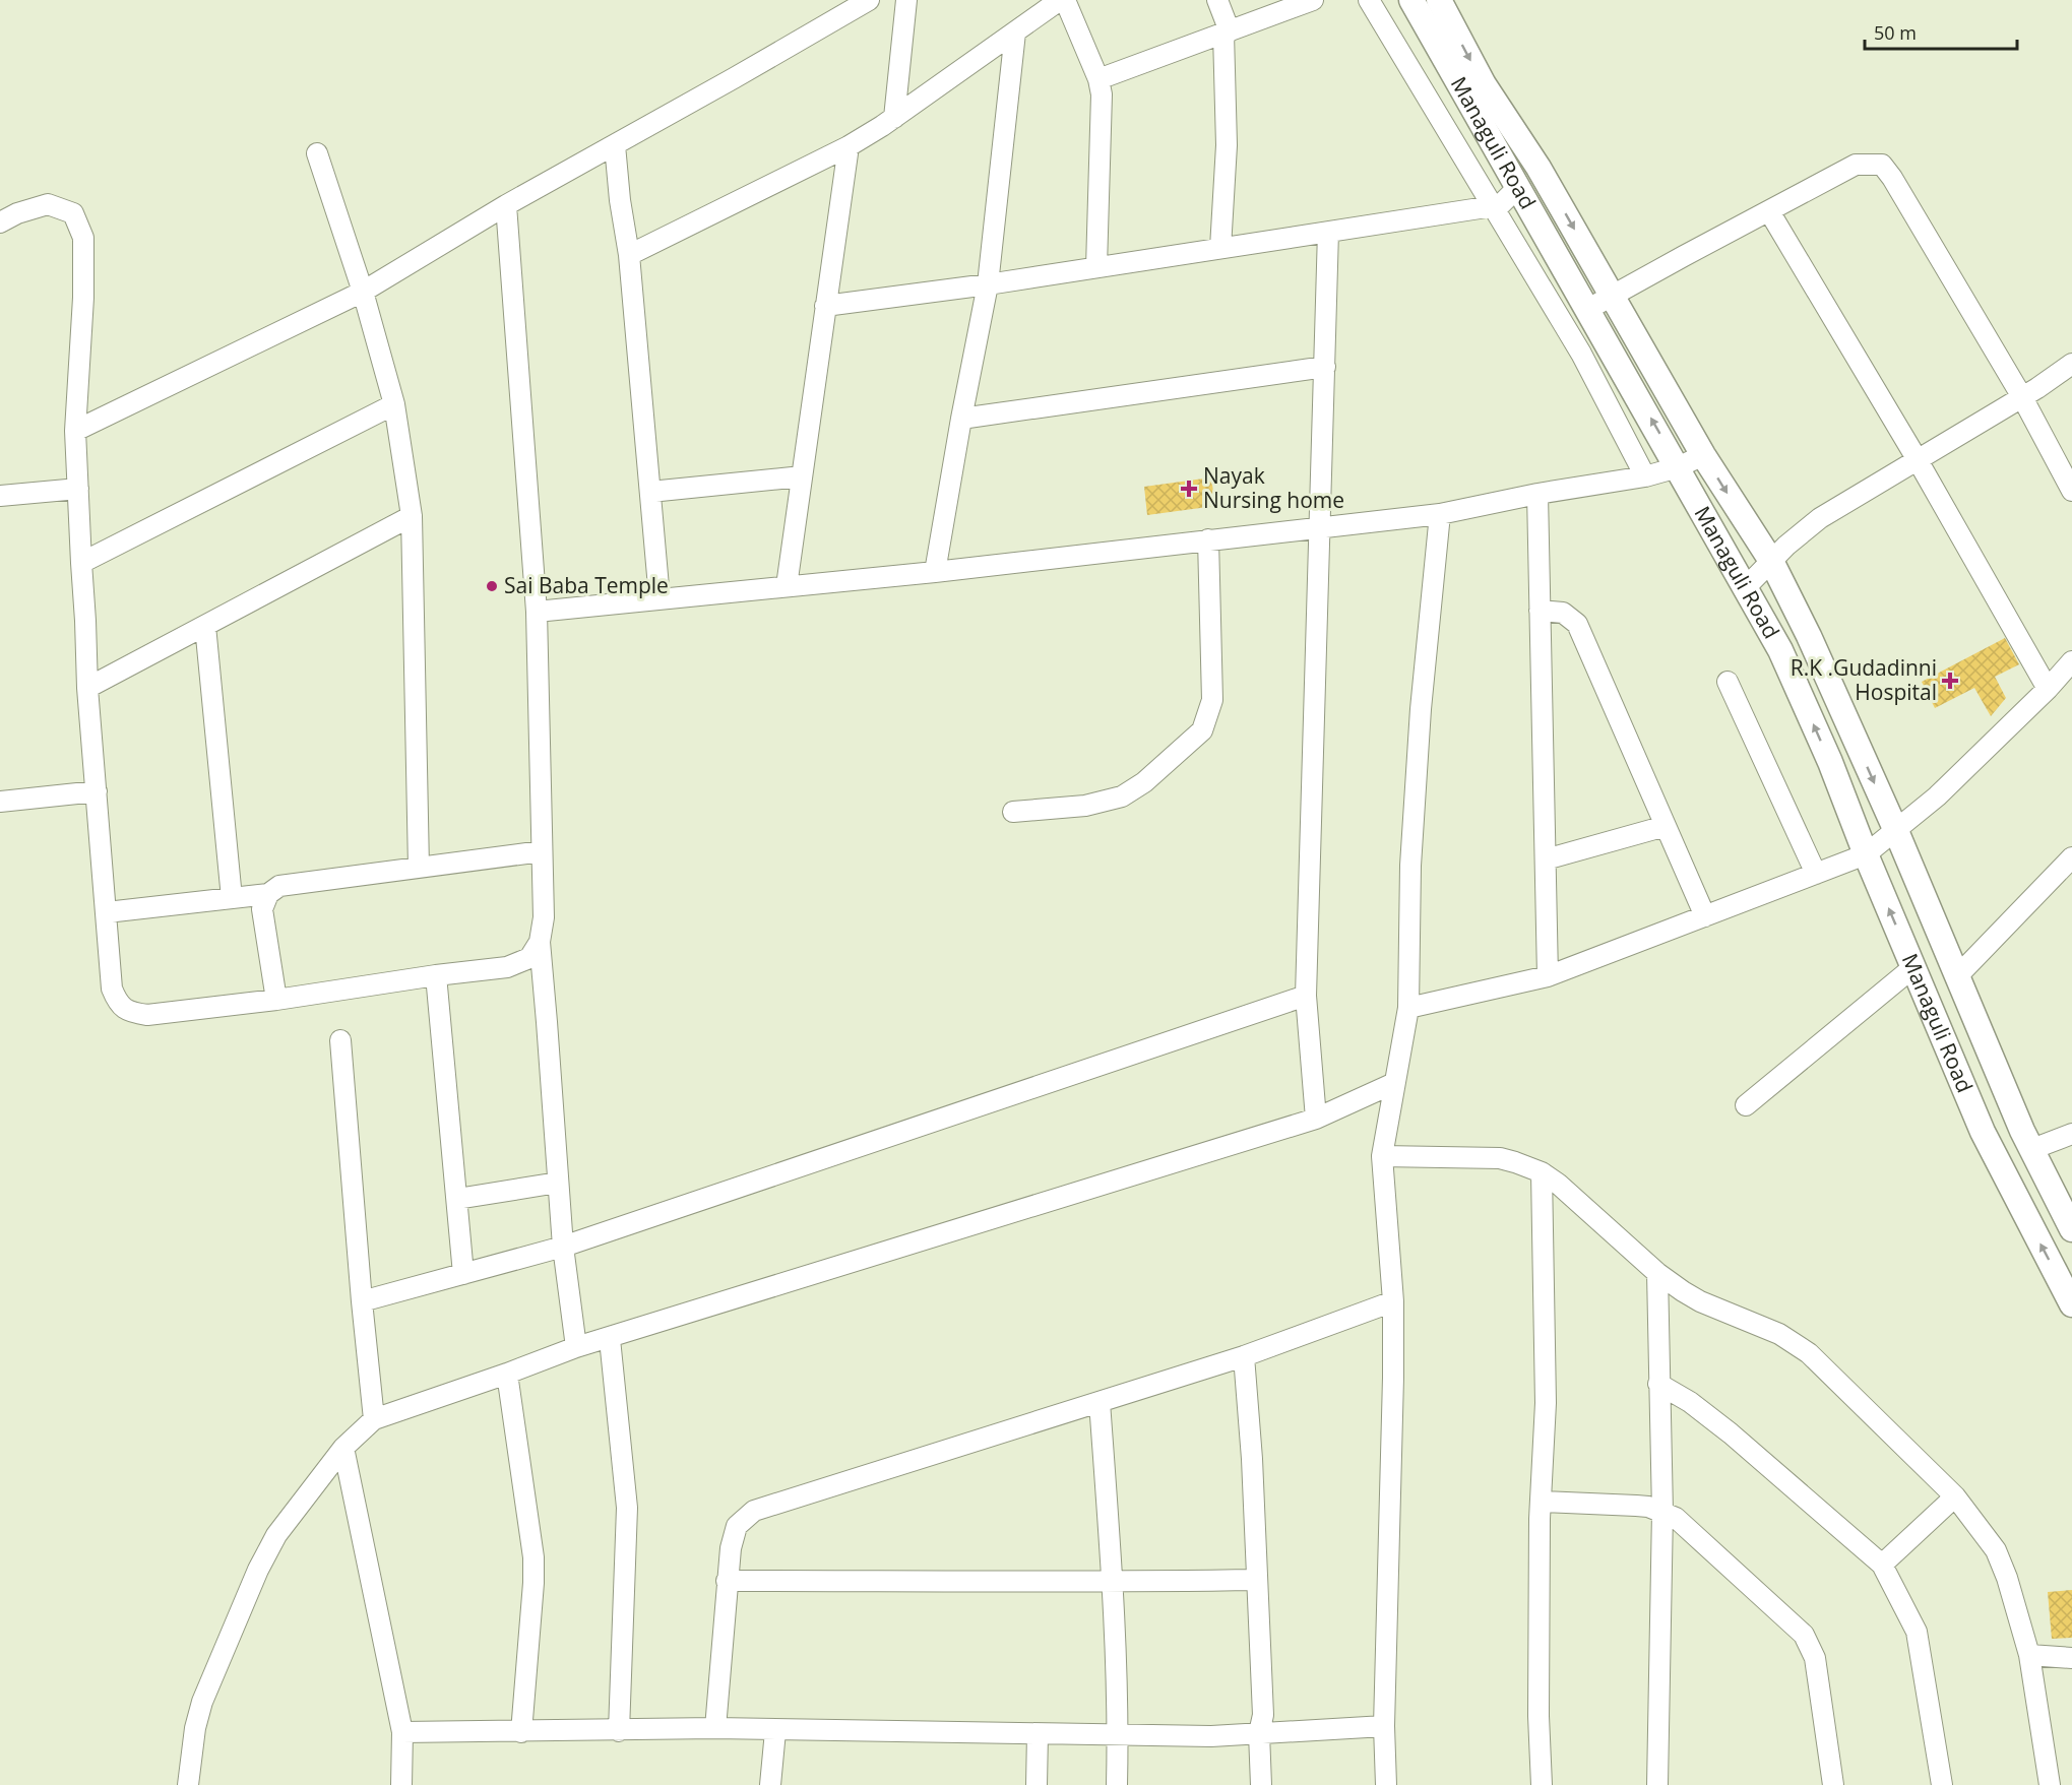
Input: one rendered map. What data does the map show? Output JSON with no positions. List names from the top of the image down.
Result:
{
  "streets": {
    "main road": ["Managuli Road"]
  },
  "places": {
    "health": ["Nayak Nursing home", "R.K .Gudadinni Hospital"],
    "other": ["Sai Baba Temple"]
  },
  "scale_bar": "50 m"
}
